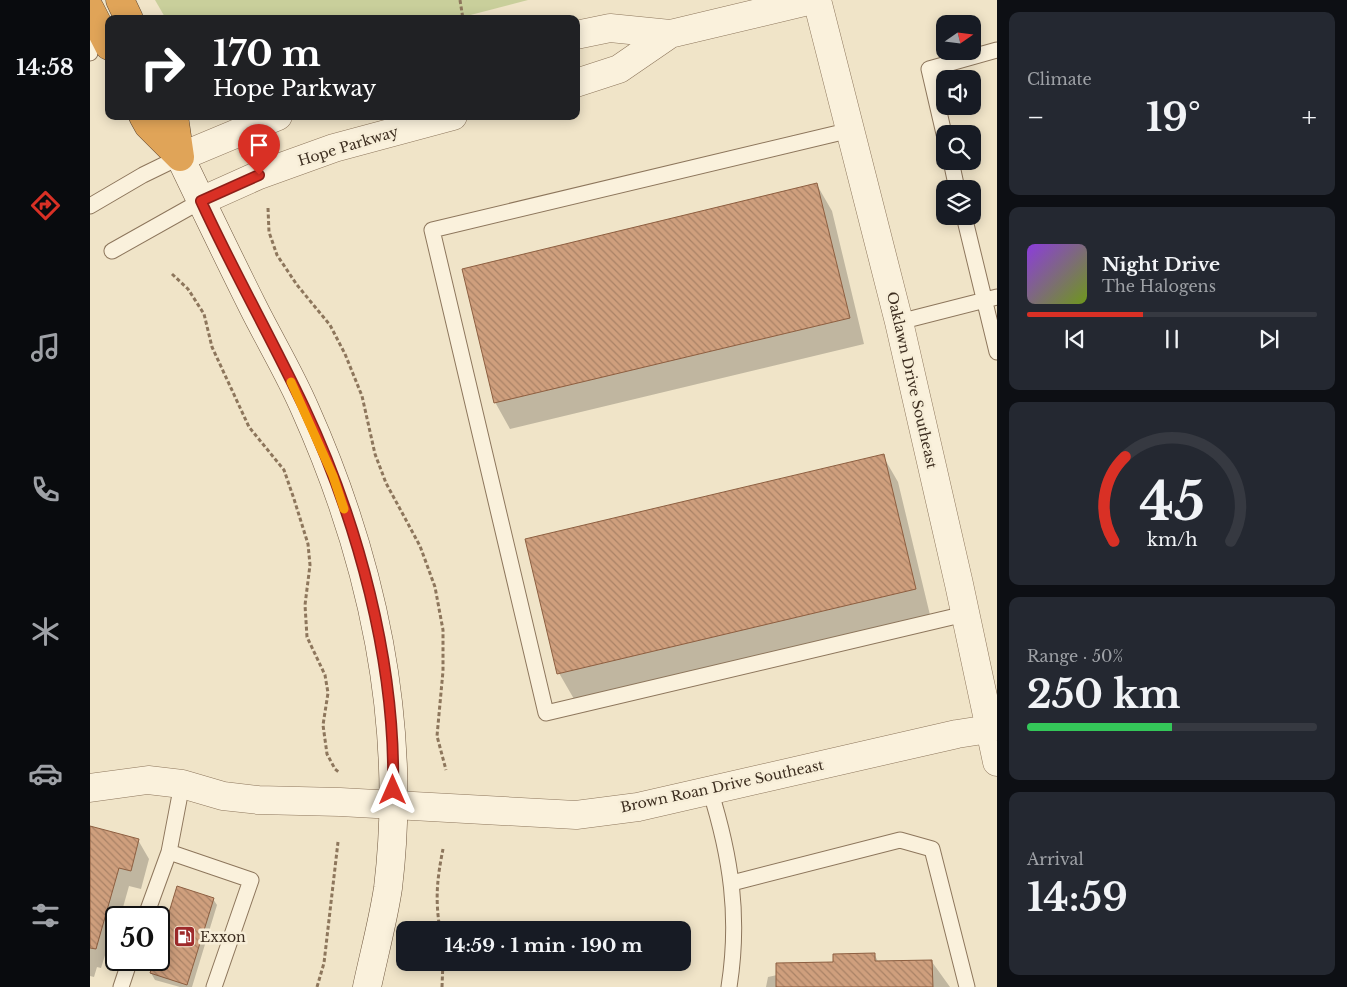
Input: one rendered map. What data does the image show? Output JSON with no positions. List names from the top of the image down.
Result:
{
  "streets": {
    "street": ["Hope Parkway", "Oaklawn Drive Southeast", "Brown Roan Drive Southeast"]
  },
  "crossings": [
    ["Oaklawn Drive Southeast", "Brown Roan Drive Southeast"]
  ],
  "places": {
    "fuel station": ["Exxon"]
  },
  "north": "right",
  "page": {
    "tabs": "14:58",
    "tile": [
      "Climate",
      ["Range · 50%", "250 km"],
      ["Arrival", "14:59"]
    ],
    "turn": ["170 m", "Hope Parkway"],
    "heat": ["−", "19°", "+"],
    "song": ["Night Drive", "The Halogens"],
    "limit": "50",
    "trip": "14:59 · 1 min · 190 m",
    "gauge": ["45", "km/h"]
  }
}
